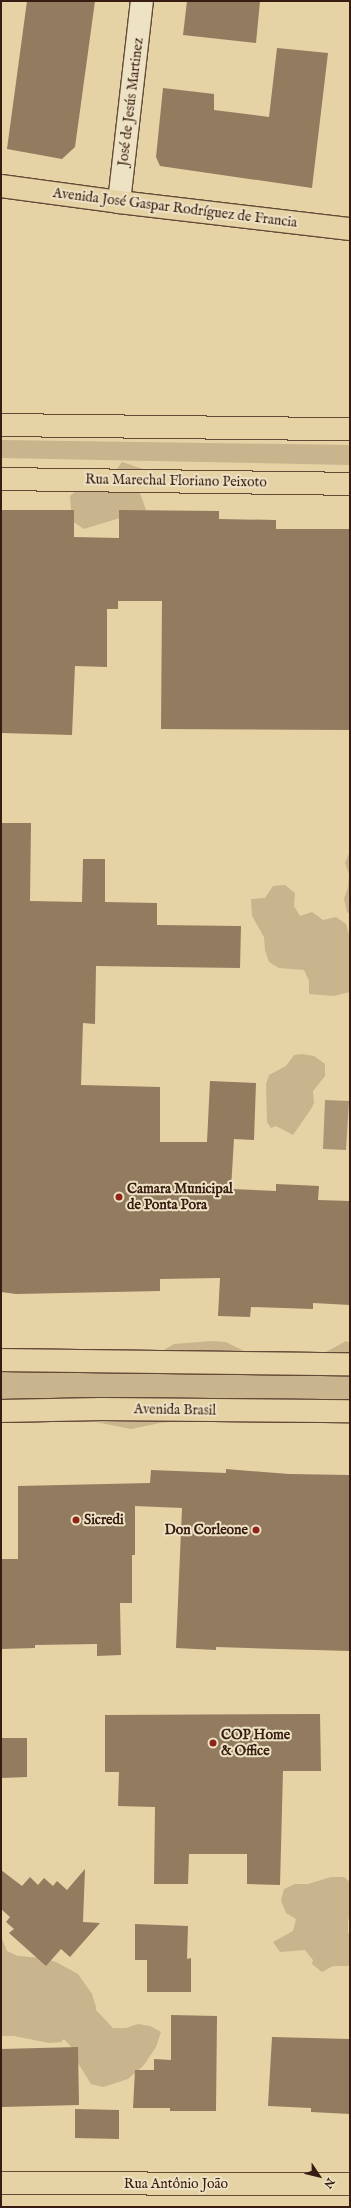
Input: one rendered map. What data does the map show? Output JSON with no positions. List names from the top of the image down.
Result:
{
  "streets": {
    "main road": [
      "Avenida José Gaspar Rodríguez de Francia",
      "Rua Marechal Floriano Peixoto",
      "Avenida Brasil",
      "Rua Antônio João"
    ],
    "street": ["José de Jesús Martinez"]
  },
  "crossings": [
    ["José de Jesús Martinez", "Avenida José Gaspar Rodríguez de Francia"]
  ],
  "places": [
    "Camara Municipal de Ponta Pora",
    "Sicredi",
    "Don Corleone",
    "COP Home & Office"
  ],
  "north": "bottom right"
}
